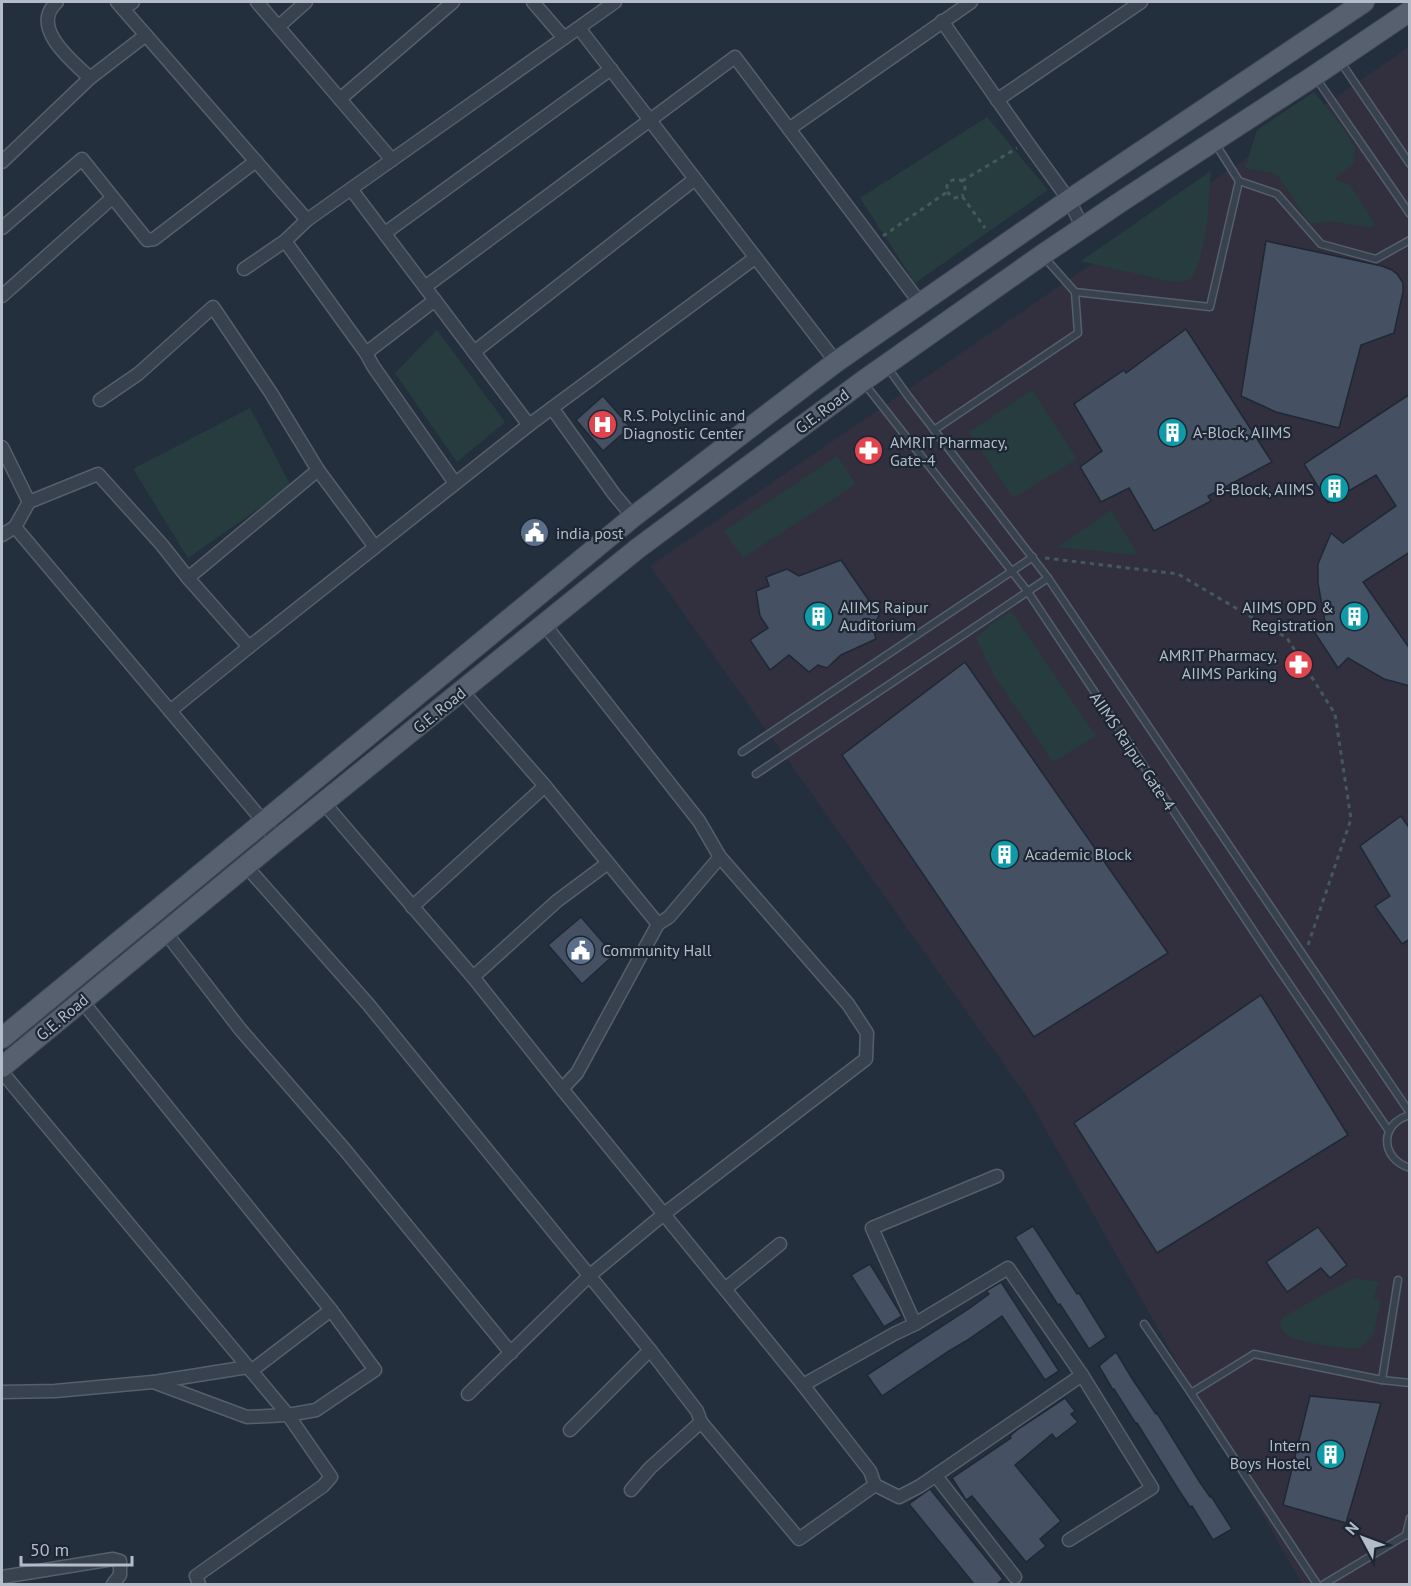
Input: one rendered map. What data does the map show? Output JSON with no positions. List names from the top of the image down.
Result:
{
  "streets": {
    "main road": ["G.E. Road"],
    "lane": ["AIIMS Raipur Gate-4"]
  },
  "crossings": [
    ["G.E. Road", "AIIMS Raipur Gate-4"]
  ],
  "places": {
    "hospital": ["R.S. Polyclinic and Diagnostic Center"],
    "building": [
      "A-Block, AIIMS",
      "B-Block, AIIMS",
      "AIIMS Raipur Auditorium",
      "AIIMS OPD & Registration",
      "Academic Block",
      "Intern Boys Hostel"
    ],
    "pharmacy": ["AMRIT Pharmacy, Gate-4", "AMRIT Pharmacy, AIIMS Parking"],
    "public building": ["india post", "Community Hall"]
  },
  "scale_bar": "50 m",
  "north": "top left"
}
